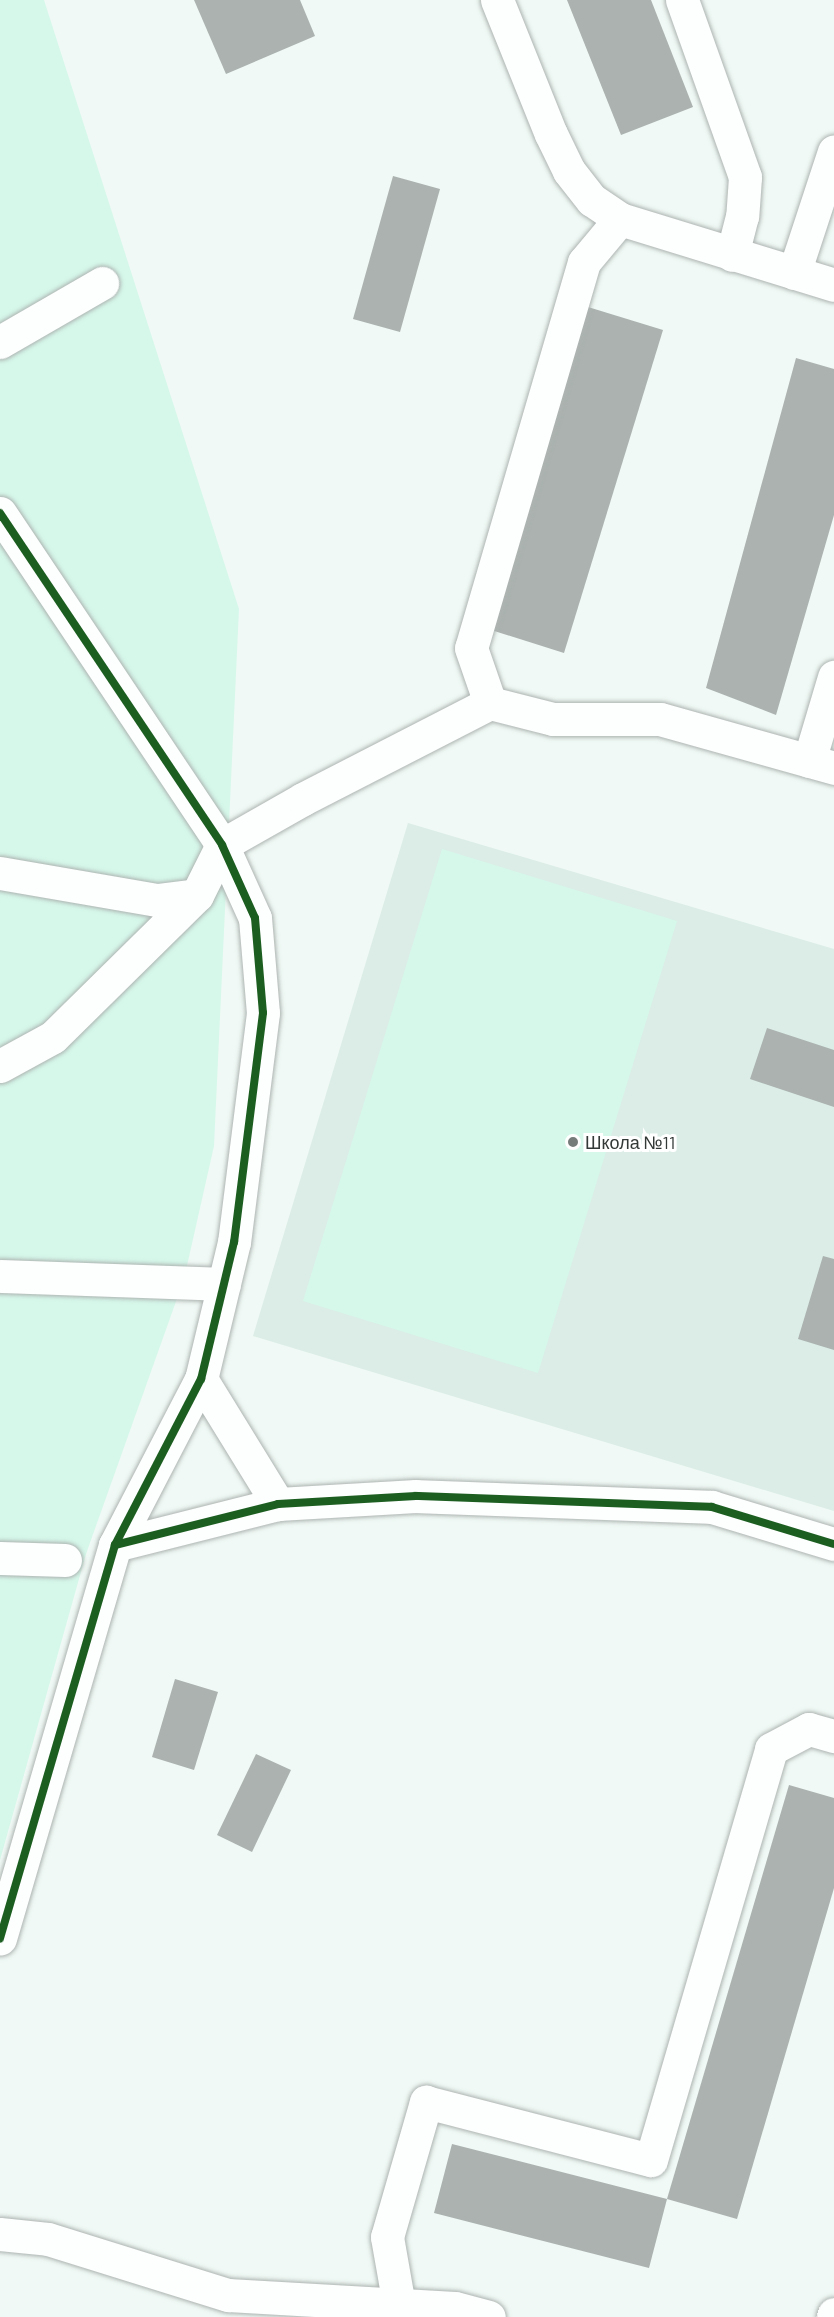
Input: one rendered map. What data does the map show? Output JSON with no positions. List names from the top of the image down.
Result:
{
  "places": ["Школа №11"]
}
